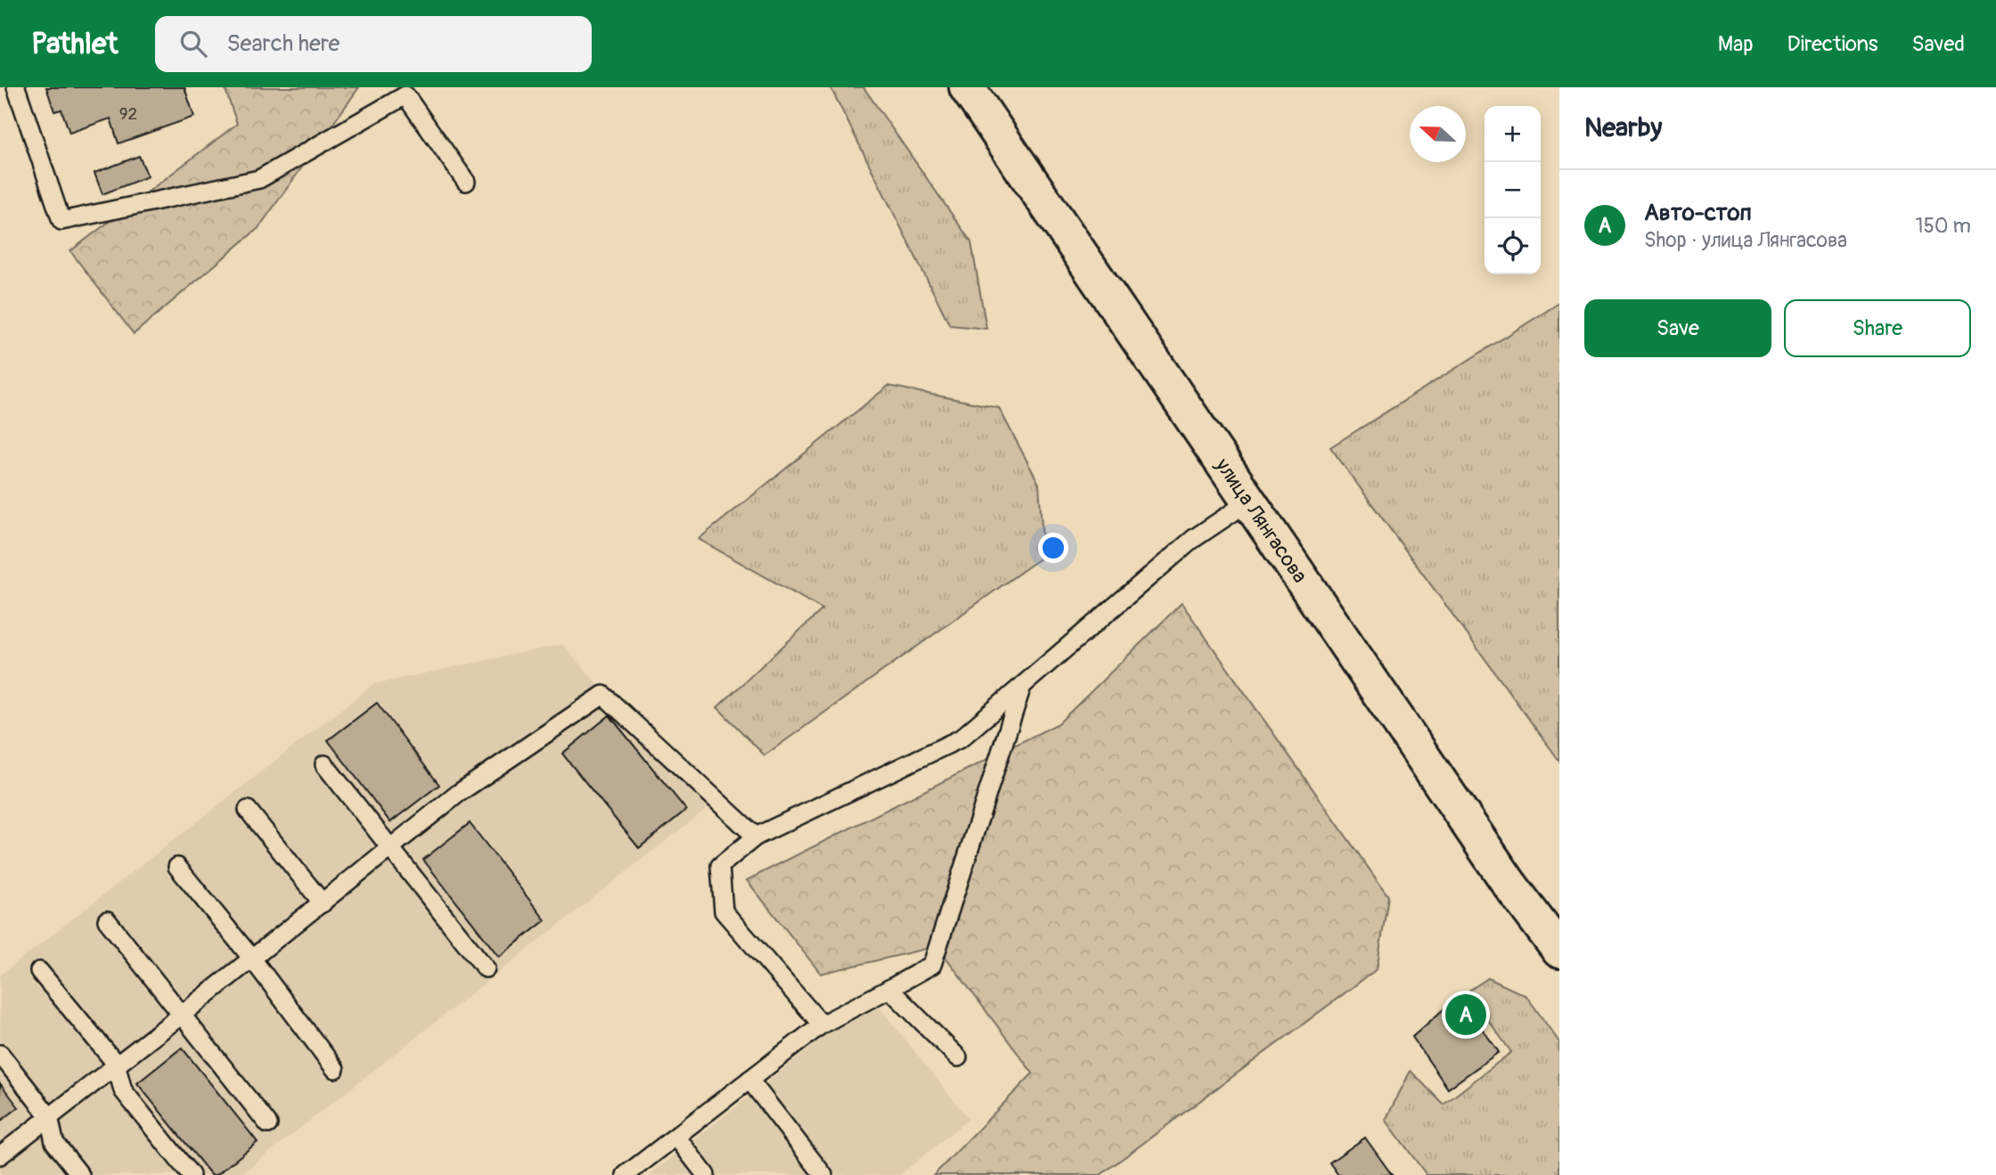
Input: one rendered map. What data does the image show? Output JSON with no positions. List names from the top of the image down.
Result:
{
  "streets": {
    "main road": ["улица Лянгасова"]
  },
  "house_numbers": ["92"],
  "north": "left",
  "page": {
    "header": "Pathlet",
    "search": "Search here",
    "nav": ["Map", "Directions", "Saved"],
    "heading": "Nearby",
    "map_buttons": ["+", "−"],
    "list": [
      {
        "mark": "A",
        "name": "Авто-стоп",
        "note": "Shop · улица Лянгасова",
        "value": "150 m"
      }
    ],
    "buttons": ["Save", "Share"],
    "pins": "A"
  }
}
